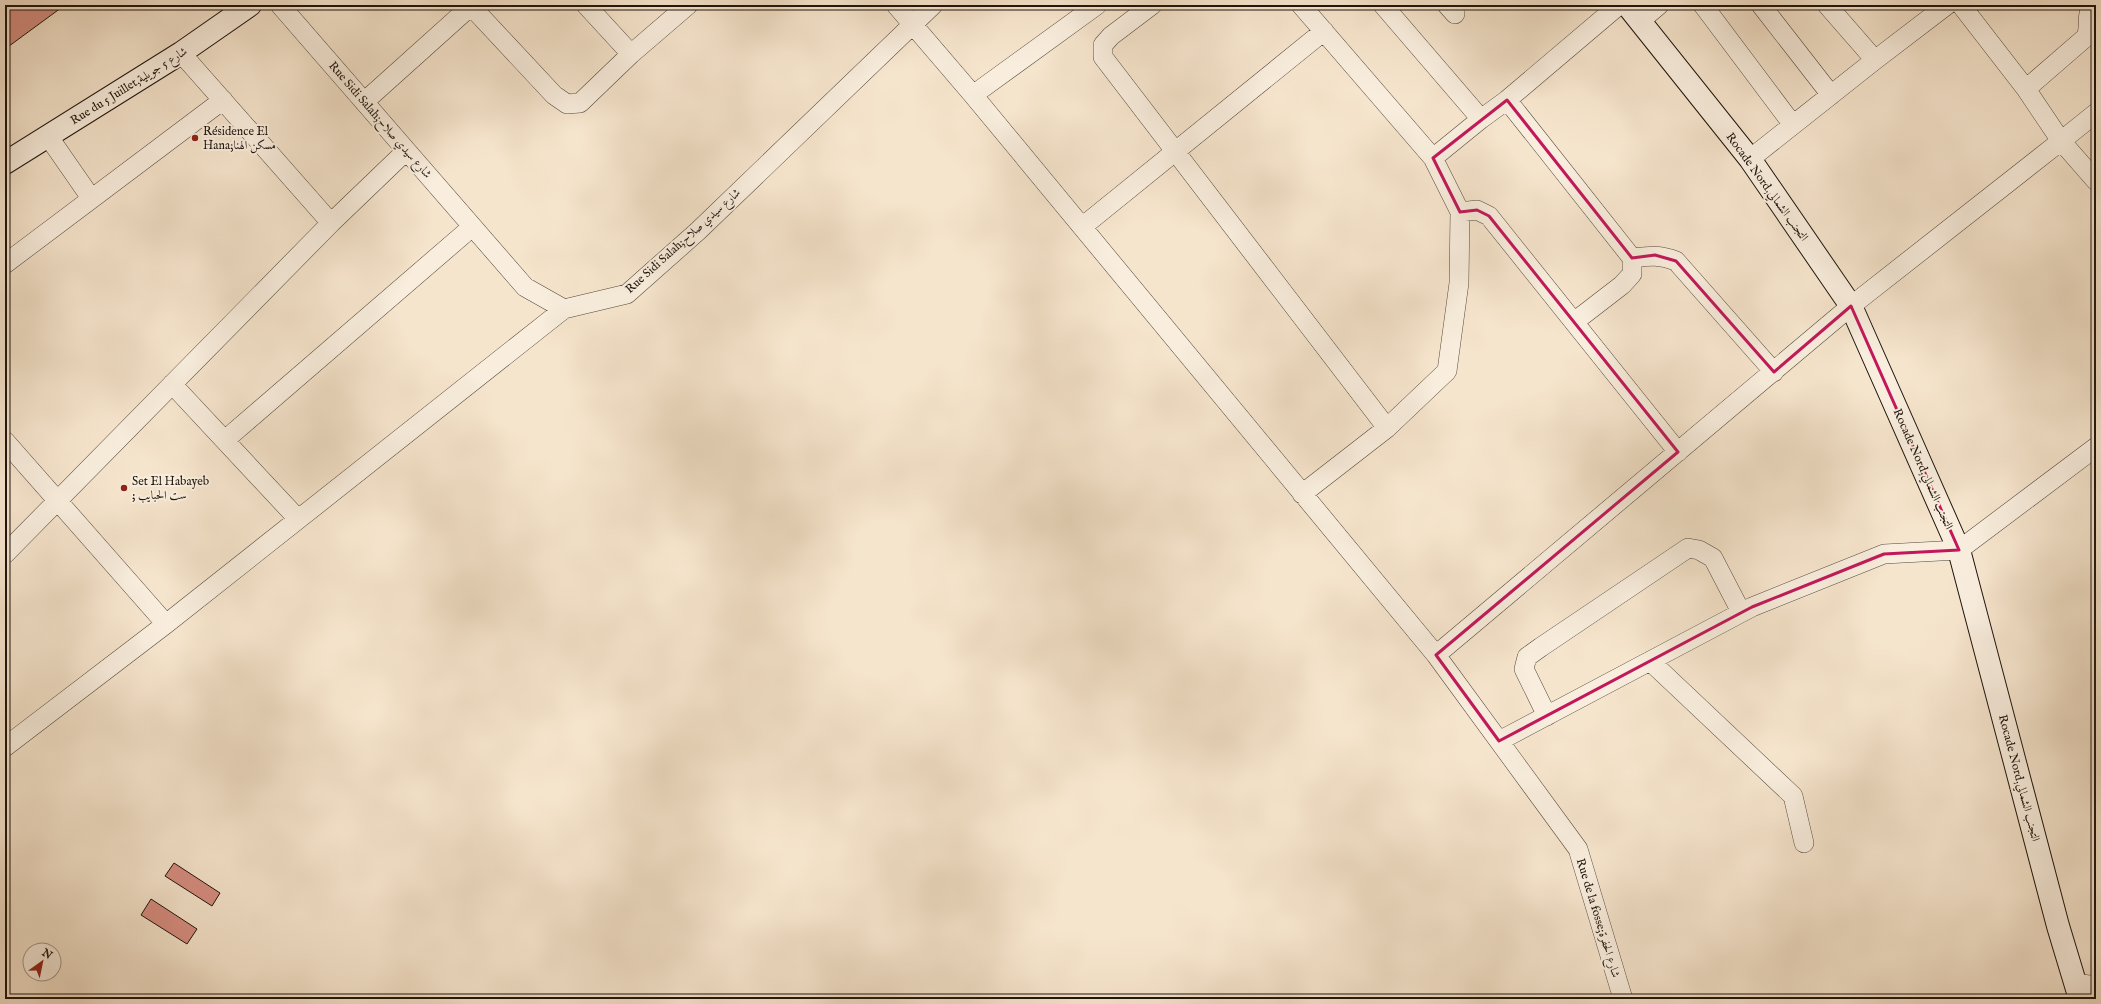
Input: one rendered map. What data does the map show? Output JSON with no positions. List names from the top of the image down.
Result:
{
  "streets": {
    "main road": ["Rue du 5 Juillet,شارع 5 جويلية", "Rocade Nord,التجنب الشمالي"],
    "street": ["Rue Sidi Salah;شارع سيدي صلاح", "Rue de la fosse;شارع الحفرة"]
  },
  "crossings": [
    ["Rue Sidi Salah;شارع سيدي صلاح", "Rue de la fosse;شارع الحفرة"]
  ],
  "places": ["Résidence El Hana;مسكن الهنا", "Set El Habayeb ; ست الحبايب"],
  "north": "top right"
}
